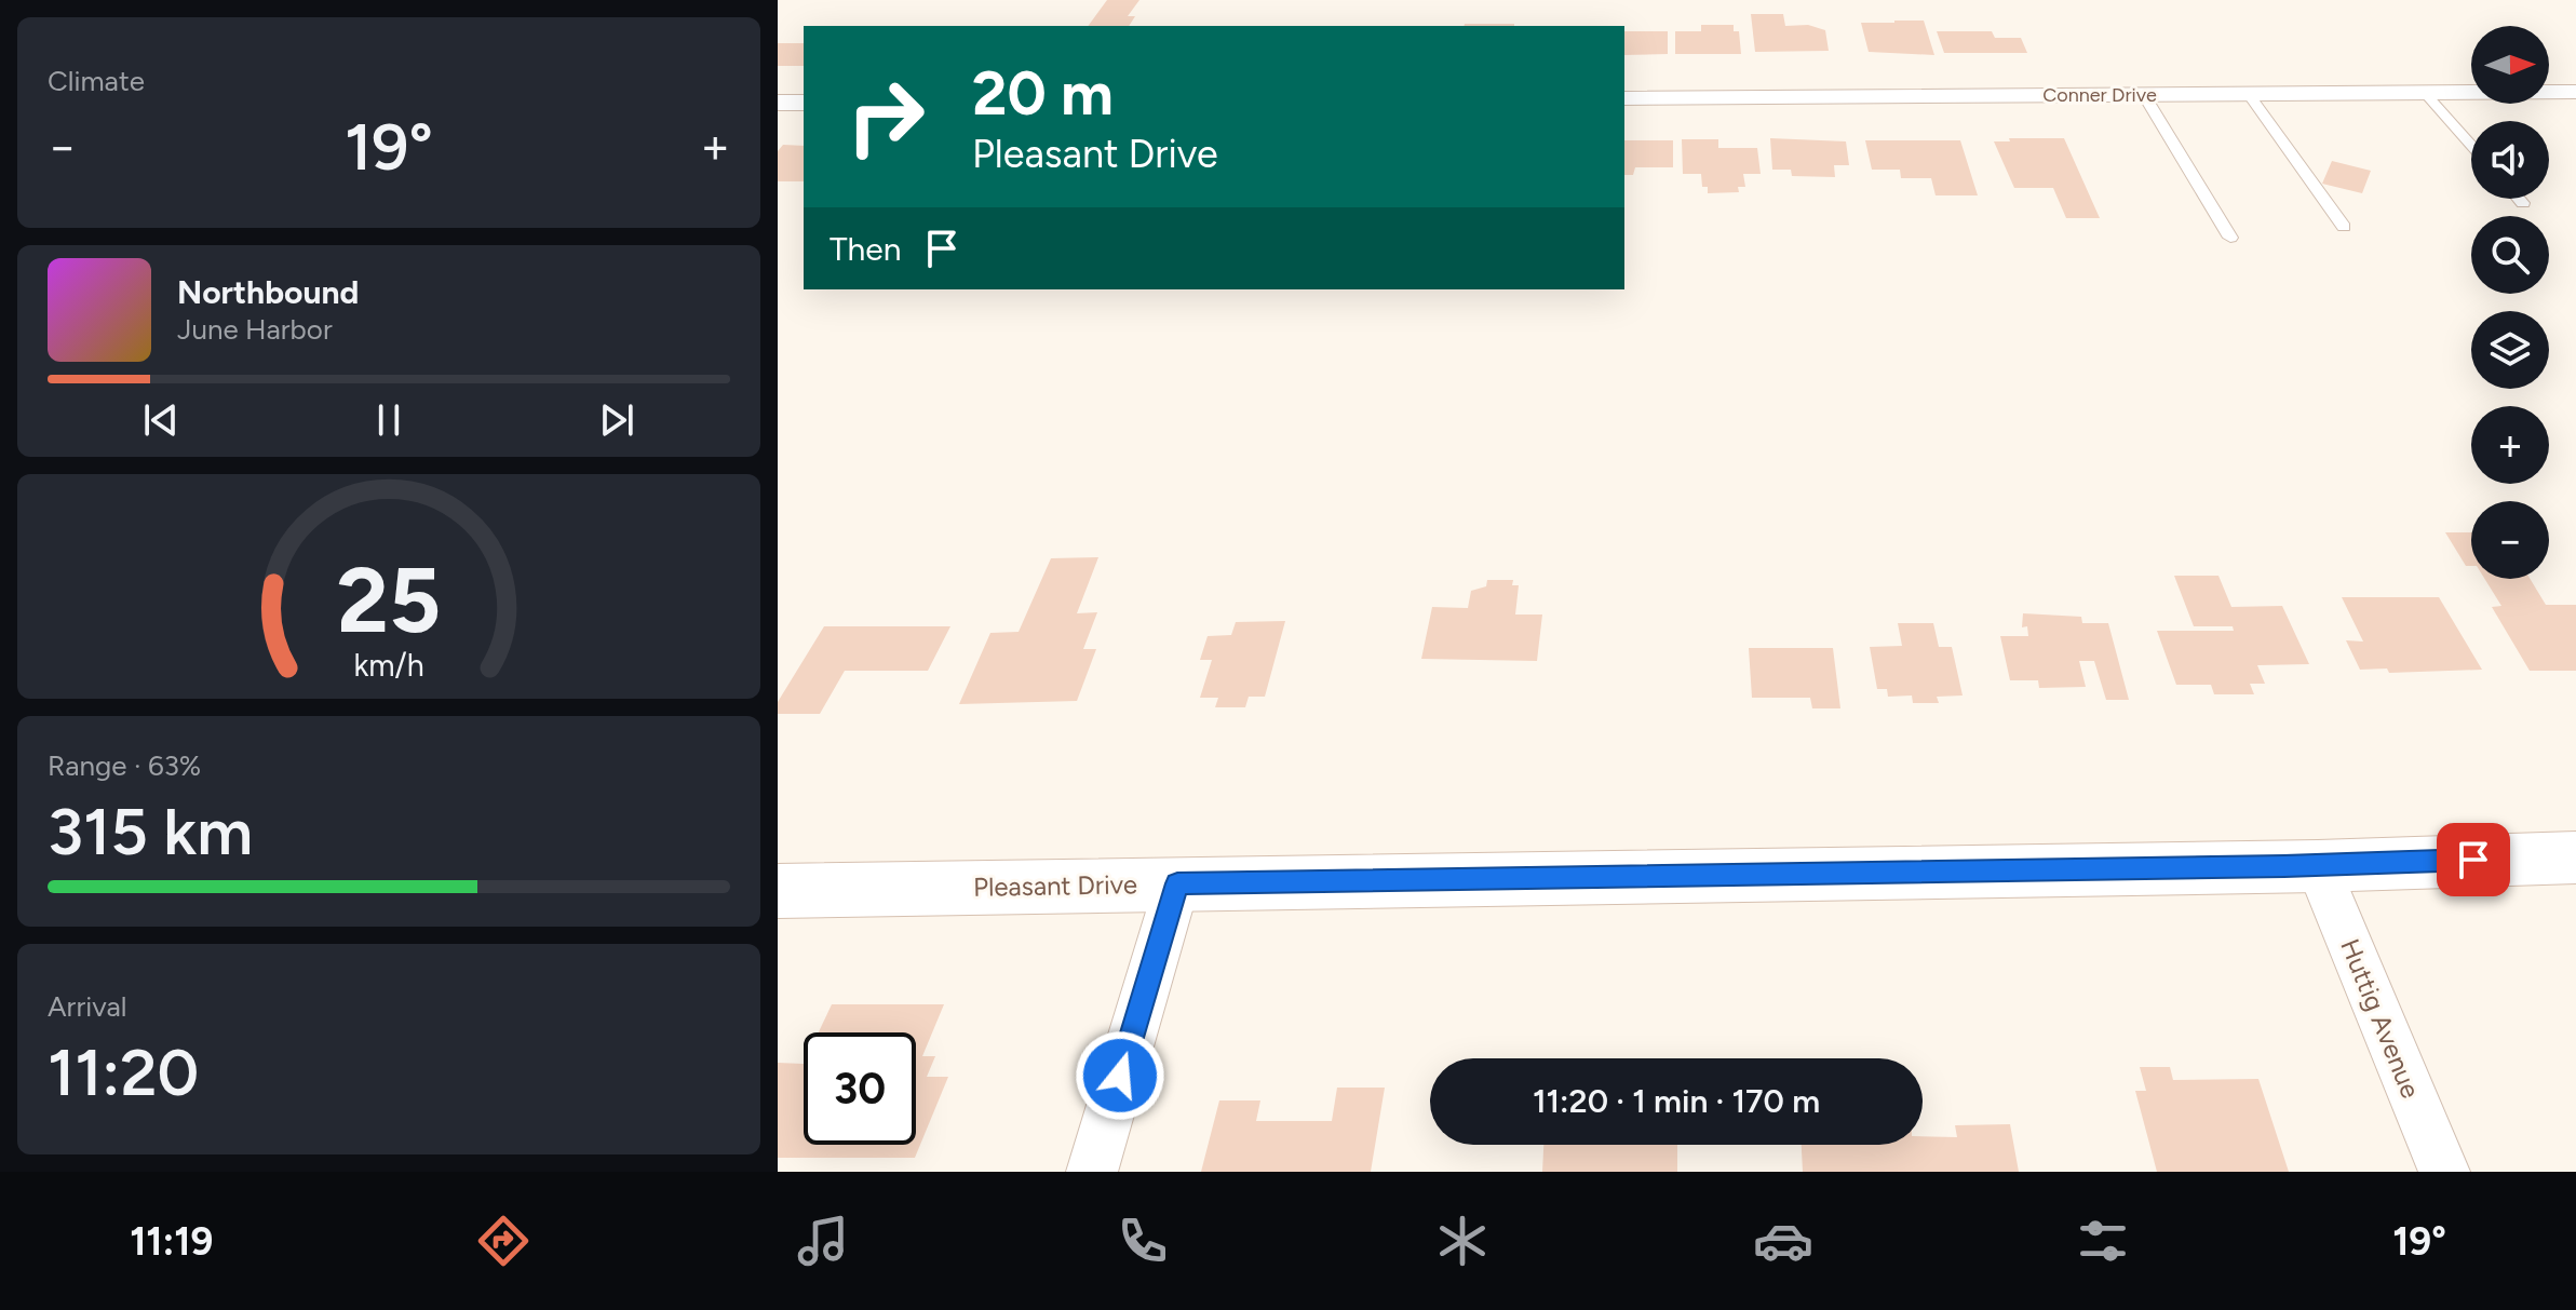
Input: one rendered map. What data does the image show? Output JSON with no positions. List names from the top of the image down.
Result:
{
  "streets": {
    "street": ["Conner Drive", "Pleasant Drive", "Huttig Avenue"]
  },
  "crossings": [
    ["Pleasant Drive", "Huttig Avenue"]
  ],
  "north": "right",
  "page": {
    "tile": [
      "Climate",
      ["Range · 63%", "315 km"],
      ["Arrival", "11:20"]
    ],
    "map_buttons": ["+", "−"],
    "turn": ["20 m", "Pleasant Drive"],
    "heat": ["−", "19°", "+"],
    "then": "Then",
    "song": ["Northbound", "June Harbor"],
    "limit": "30",
    "trip": "11:20 · 1 min · 170 m",
    "tabs": ["11:19", "19°"],
    "gauge": ["25", "km/h"]
  }
}
